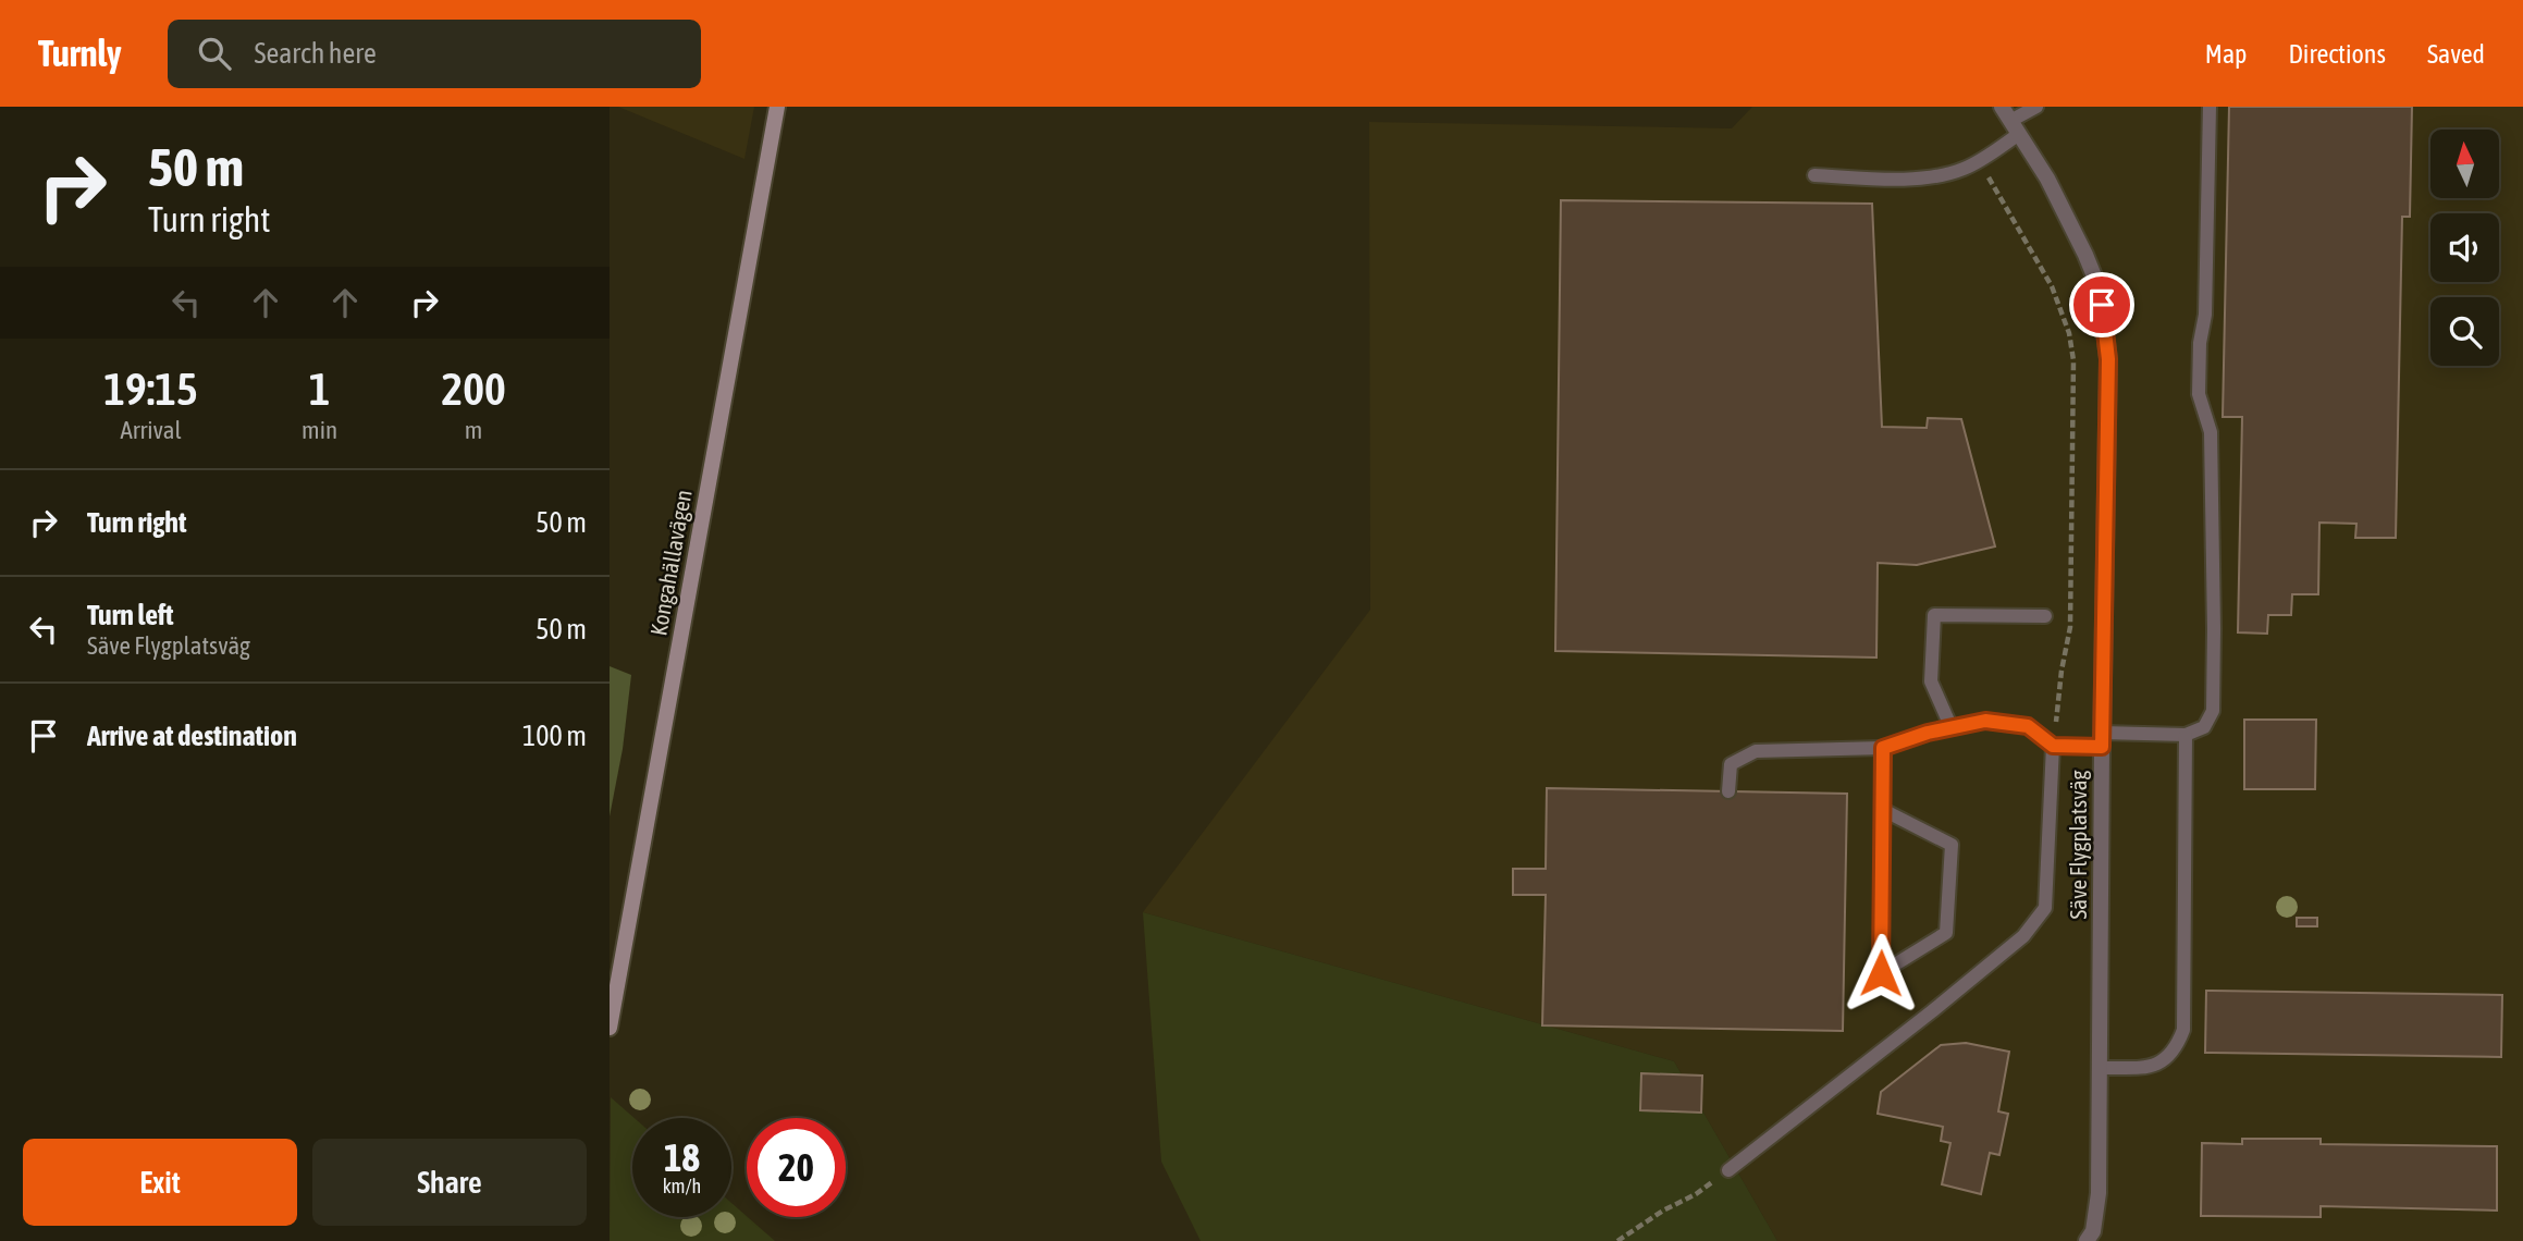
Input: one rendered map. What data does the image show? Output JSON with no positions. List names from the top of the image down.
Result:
{
  "streets": {
    "street": ["Kongahällavägen", "Säve Flygplatsväg"]
  },
  "north": "top",
  "page": {
    "header": "Turnly",
    "search": "Search here",
    "nav": ["Map", "Directions", "Saved"],
    "turn": ["50 m", "Turn right"],
    "eta": [
      "19:15",
      "Arrival",
      "1",
      "min",
      "200",
      "m"
    ],
    "list": [
      {
        "name": "Turn right",
        "value": "50 m"
      },
      {
        "name": "Turn left",
        "note": "Säve Flygplatsväg",
        "value": "50 m"
      },
      {
        "name": "Arrive at destination",
        "value": "100 m"
      }
    ],
    "speed": "18 km/h",
    "limit": "20",
    "buttons": ["Exit", "Share"]
  }
}
